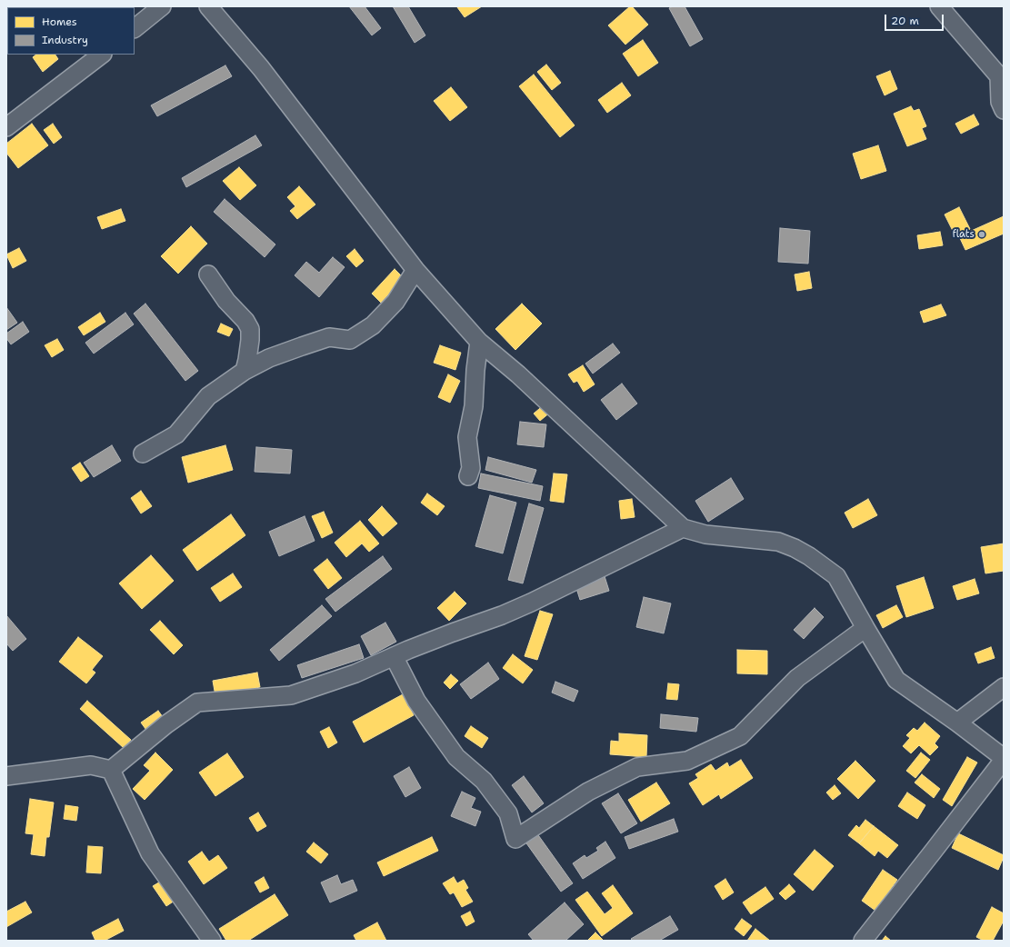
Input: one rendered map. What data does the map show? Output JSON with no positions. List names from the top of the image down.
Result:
{
  "places": ["flats"],
  "legend": ["Homes", "Industry"],
  "scale_bar": "20 m"
}
